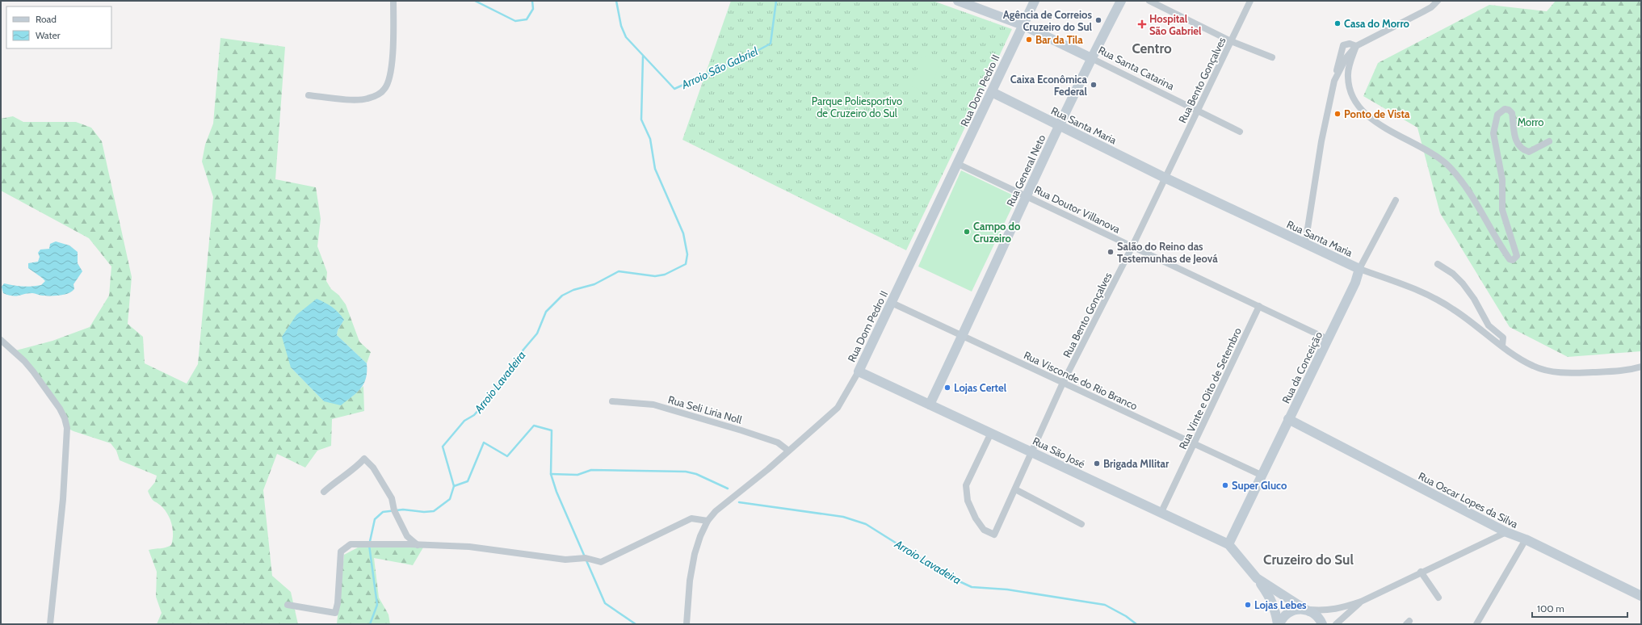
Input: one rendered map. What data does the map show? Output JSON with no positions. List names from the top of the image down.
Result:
{
  "streets": {
    "street": [
      "Rua Santa Catarina",
      "Rua Bento Gonçalves",
      "Rua Dom Pedro II",
      "Rua Santa Maria",
      "Rua General Neto",
      "Rua Doutor Villanova",
      "Rua da Conceição",
      "Rua Visconde do Rio Branco",
      "Rua Vinte e Oito de Setembro",
      "Rua Seli Liria Noll",
      "Rua São José",
      "Rua Oscar Lopes da Silva"
    ]
  },
  "crossings": [
    ["Rua Santa Catarina", "Rua Bento Gonçalves"],
    ["Rua Santa Catarina", "Rua Dom Pedro II"],
    ["Rua Santa Catarina", "Rua General Neto"],
    ["Rua Bento Gonçalves", "Rua Santa Maria"],
    ["Rua Bento Gonçalves", "Rua Doutor Villanova"],
    ["Rua Bento Gonçalves", "Rua Visconde do Rio Branco"],
    ["Rua Bento Gonçalves", "Rua São José"],
    ["Rua Dom Pedro II", "Rua Santa Maria"],
    ["Rua Dom Pedro II", "Rua Doutor Villanova"],
    ["Rua Dom Pedro II", "Rua Visconde do Rio Branco"],
    ["Rua Dom Pedro II", "Rua Seli Liria Noll"],
    ["Rua Dom Pedro II", "Rua São José"],
    ["Rua Santa Maria", "Rua General Neto"],
    ["Rua Santa Maria", "Rua da Conceição"],
    ["Rua General Neto", "Rua Doutor Villanova"],
    ["Rua General Neto", "Rua Visconde do Rio Branco"],
    ["Rua General Neto", "Rua São José"],
    ["Rua Doutor Villanova", "Rua da Conceição"],
    ["Rua Doutor Villanova", "Rua Vinte e Oito de Setembro"],
    ["Rua da Conceição", "Rua Visconde do Rio Branco"],
    ["Rua da Conceição", "Rua São José"],
    ["Rua da Conceição", "Rua Oscar Lopes da Silva"],
    ["Rua Visconde do Rio Branco", "Rua Vinte e Oito de Setembro"],
    ["Rua Vinte e Oito de Setembro", "Rua São José"]
  ],
  "districts": ["Centro", "Cruzeiro do Sul"],
  "water": ["Arroio São Gabriel", "Arroio Lavadeira"],
  "parks": ["Parque Poliesportivo de Cruzeiro do Sul", "Morro"],
  "places": {
    "other": [
      "Agência de Correios Cruzeiro do Sul",
      "Casa do Morro",
      "Bar da Tila",
      "Caixa Econômica Federal",
      "Ponto de Vista",
      "Campo do Cruzeiro",
      "Salão do Reino das Testemunhas de Jeová",
      "Lojas Certel",
      "Brigada MIlitar",
      "Super Gluco",
      "Lojas Lebes"
    ],
    "health": ["Hospital São Gabriel"]
  },
  "legend": ["Road", "Water"],
  "scale_bar": "100 m"
}
